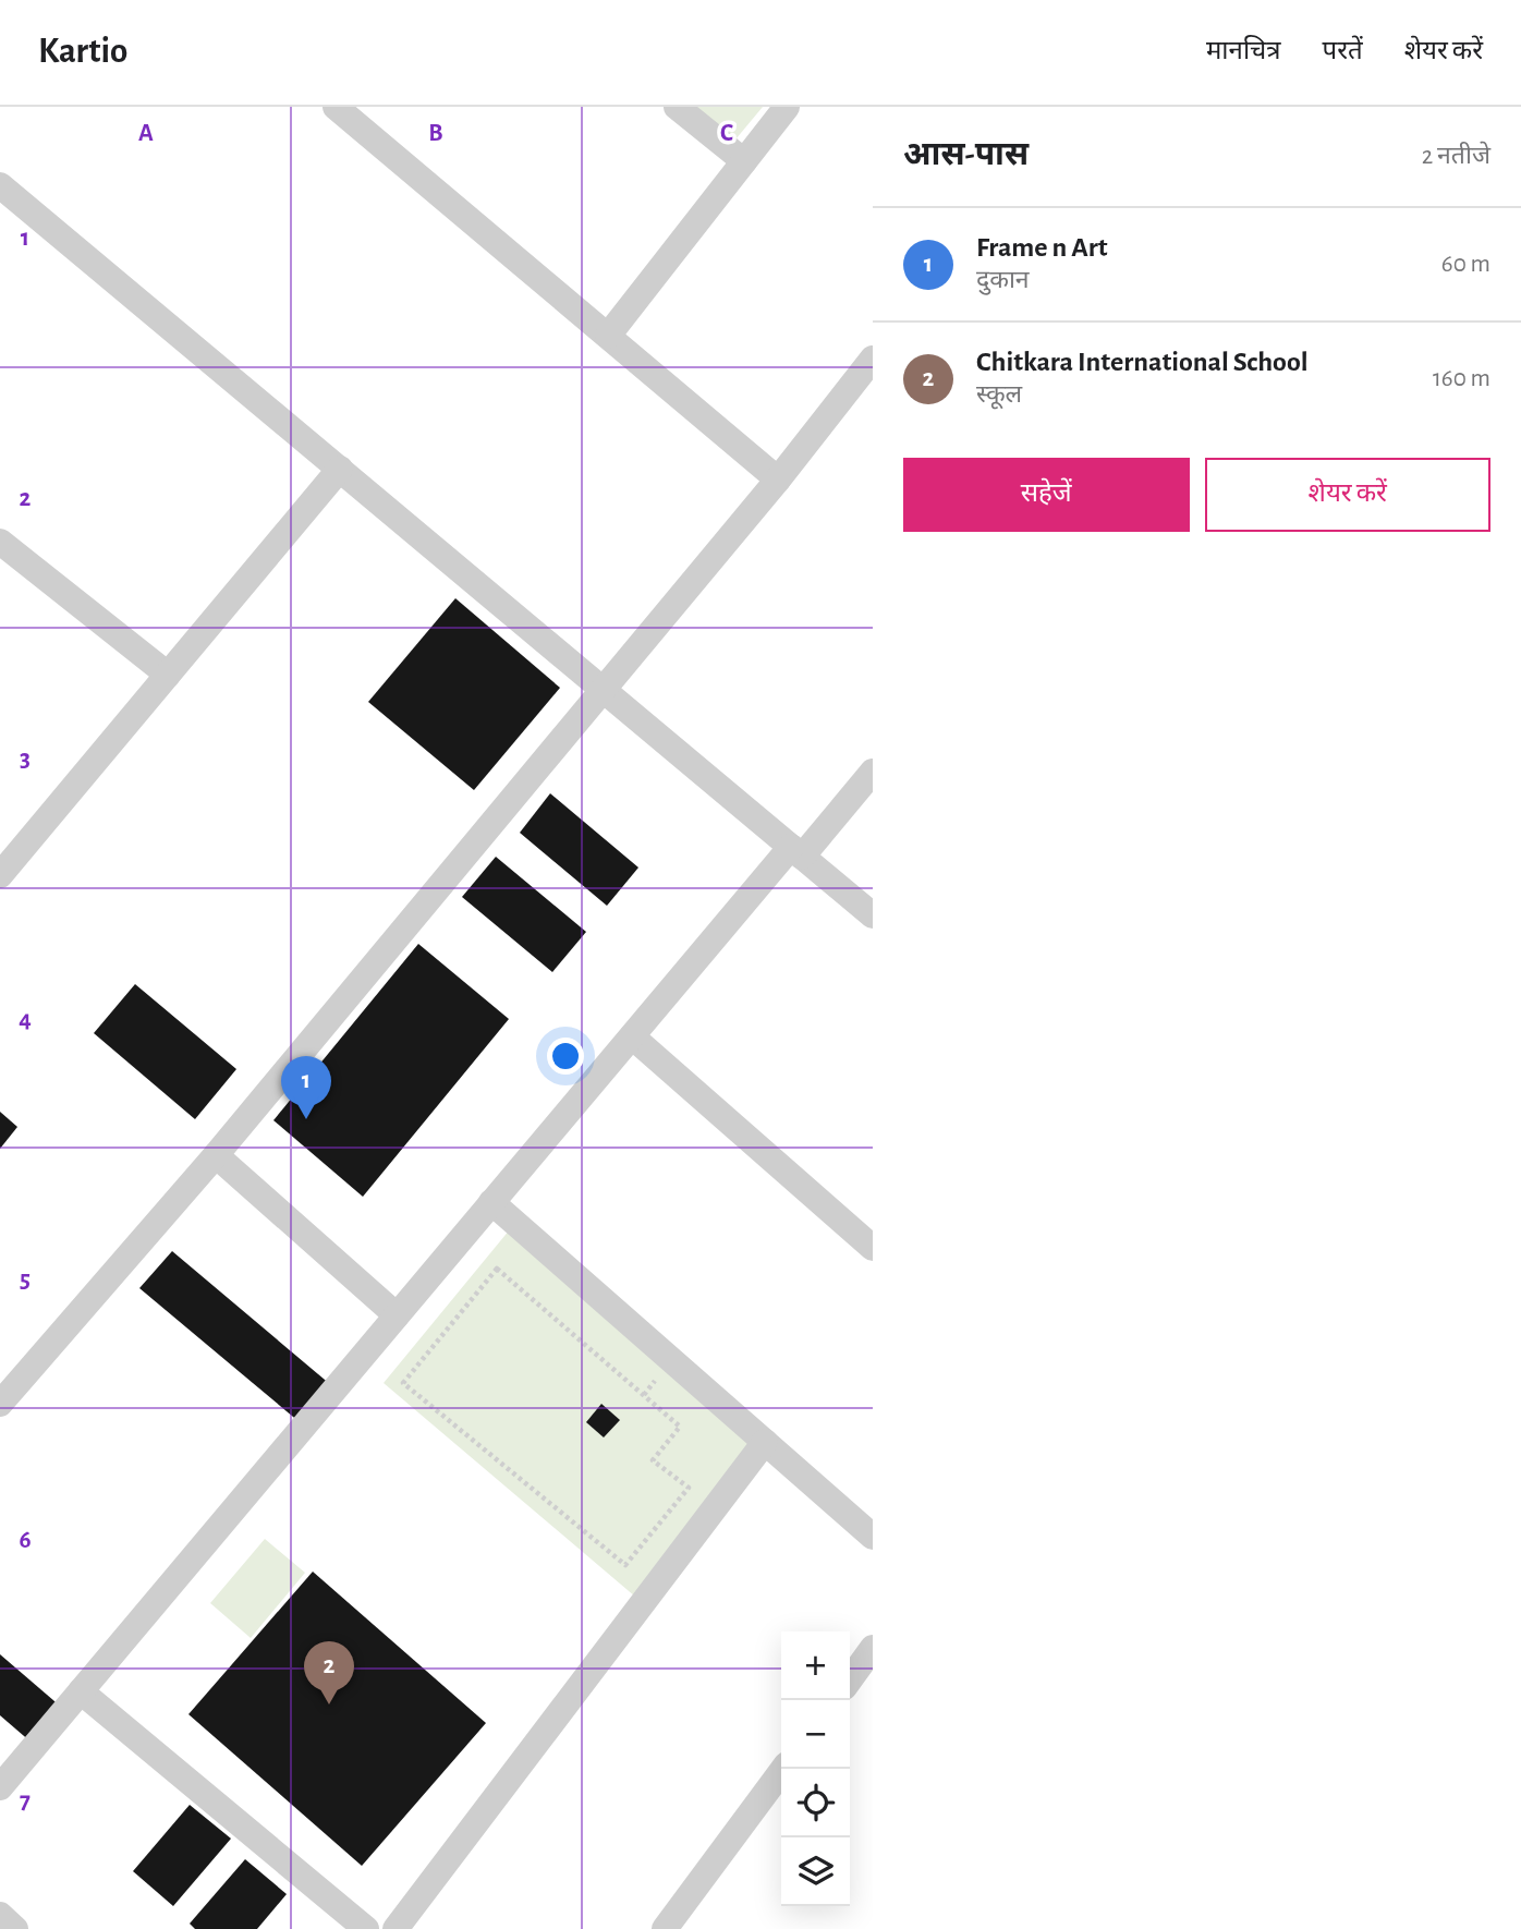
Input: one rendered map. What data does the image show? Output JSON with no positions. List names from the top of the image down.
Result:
{
  "page": {
    "header": "Kartio",
    "nav": ["मानचित्र", "परतें", "शेयर करें"],
    "heading": ["आस-पास", "2 नतीजे"],
    "list": [
      {
        "mark": "1",
        "name": "Frame n Art",
        "note": "दुकान",
        "value": "60 m"
      },
      {
        "mark": "2",
        "name": "Chitkara International School",
        "note": "स्कूल",
        "value": "160 m"
      }
    ],
    "buttons": ["सहेजें", "शेयर करें"],
    "pins": ["1", "2"],
    "map_buttons": ["+", "−"]
  },
  "grid": {
    "columns": ["A", "B", "C"],
    "rows": [
      "1",
      "2",
      "3",
      "4",
      "5",
      "6",
      "7"
    ]
  }
}
